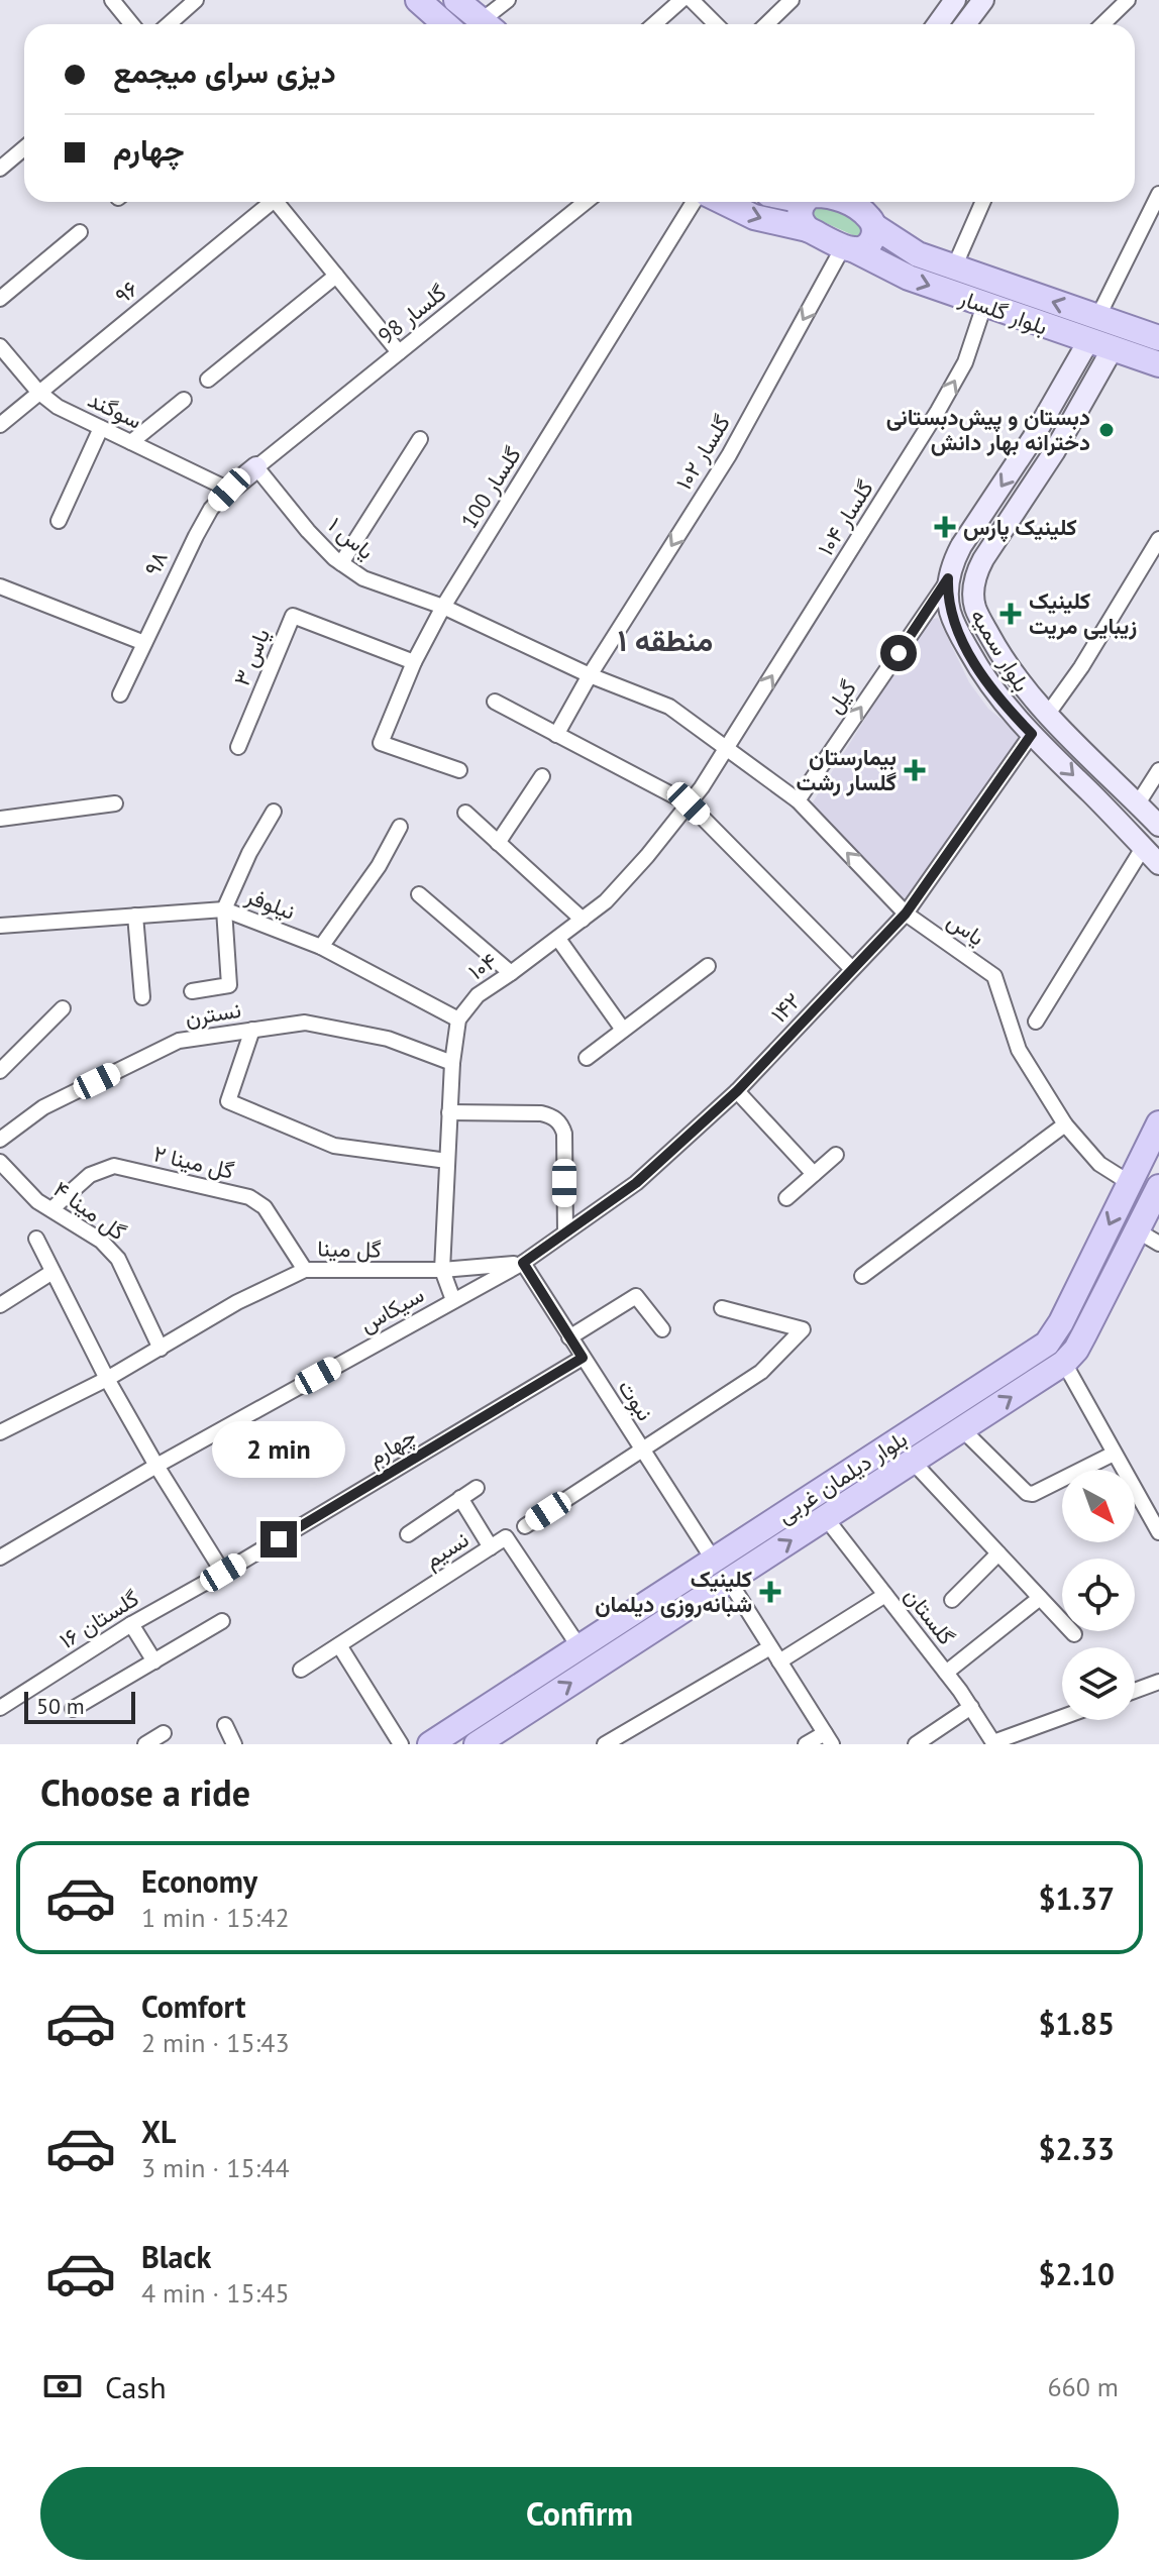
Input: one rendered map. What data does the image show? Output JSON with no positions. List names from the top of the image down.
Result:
{
  "streets": {
    "main road": [
      "بلوار گلسار",
      "۹۸",
      "بلوار سمیه",
      "بلوار دیلمان غربی"
    ],
    "street": [
      "۹۶",
      "گلسار 98",
      "سوگند",
      "گلسار ۱۰۲",
      "گلسار 100",
      "گلسار ۱۰۴",
      "یاس ۱",
      "یاس ۳",
      "گیل",
      "نیلوفر",
      "یاس",
      "۱۰۴",
      "۱۴۲",
      "نسترن",
      "گل مینا ۲",
      "گل مینا ۴",
      "گل مینا",
      "سیکاس",
      "نبوت",
      "چهارم",
      "نسیم",
      "گلستان",
      "گلستان ۱۶"
    ]
  },
  "crossings": [
    ["۹۶", "سوگند"],
    ["بلوار گلسار", "گلسار ۱۰۲"],
    ["بلوار گلسار", "گلسار ۱۰۴"],
    ["بلوار گلسار", "بلوار سمیه"],
    ["گلسار 98", "یاس ۱"],
    ["گلسار 98", "۹۸"],
    ["سوگند", "۹۸"],
    ["گلسار ۱۰۲", "یاس ۱"],
    ["گلسار ۱۰۲", "یاس"],
    ["گلسار 100", "یاس ۱"],
    ["گلسار 100", "یاس ۳"],
    ["گلسار ۱۰۴", "یاس"],
    ["گلسار ۱۰۴", "۱۰۴"],
    ["یاس ۱", "۹۸"],
    ["یاس ۱", "یاس"],
    ["بلوار سمیه", "گیل"],
    ["بلوار سمیه", "۱۴۲"],
    ["گیل", "یاس"],
    ["نیلوفر", "۱۰۴"],
    ["یاس", "۱۰۴"],
    ["یاس", "۱۴۲"],
    ["یاس", "بلوار دیلمان غربی"],
    ["۱۴۲", "گل مینا"],
    ["۱۴۲", "سیکاس"],
    ["۱۴۲", "نبوت"],
    ["گل مینا ۲", "گل مینا ۴"],
    ["گل مینا ۲", "گل مینا"],
    ["گل مینا ۴", "گل مینا"],
    ["گل مینا", "سیکاس"],
    ["گل مینا", "نبوت"],
    ["سیکاس", "نبوت"],
    ["نبوت", "چهارم"],
    ["نبوت", "بلوار دیلمان غربی"],
    ["چهارم", "گلستان ۱۶"],
    ["بلوار دیلمان غربی", "نسیم"],
    ["بلوار دیلمان غربی", "گلستان"]
  ],
  "one_way": ["گلسار ۱۰۲", "گلسار ۱۰۴", "گیل"],
  "districts": ["منطقه ۱"],
  "places": {
    "other": ["دبستان و پیش‌دبستانی دخترانه بهار دانش"],
    "health": [
      "کلینیک پارس",
      "کلینیک زیبایی مریت",
      "بیمارستان گلسار رشت",
      "کلینیک شبانه‌روزی دیلمان"
    ]
  },
  "scale_bar": "50 m",
  "north": "bottom right",
  "page": {
    "banner": ["دیزی سرای میجمع", "چهارم"],
    "bubble": "2 min",
    "scale": "50 m",
    "heading": "Choose a ride",
    "list": [
      {
        "name": "Economy",
        "note": "1 min · 15:42",
        "value": "$1.37"
      },
      {
        "name": "Comfort",
        "note": "2 min · 15:43",
        "value": "$1.85"
      },
      {
        "name": "XL",
        "note": "3 min · 15:44",
        "value": "$2.33"
      },
      {
        "name": "Black",
        "note": "4 min · 15:45",
        "value": "$2.10"
      }
    ],
    "pay": ["Cash", "660 m"],
    "buttons": "Confirm"
  }
}
